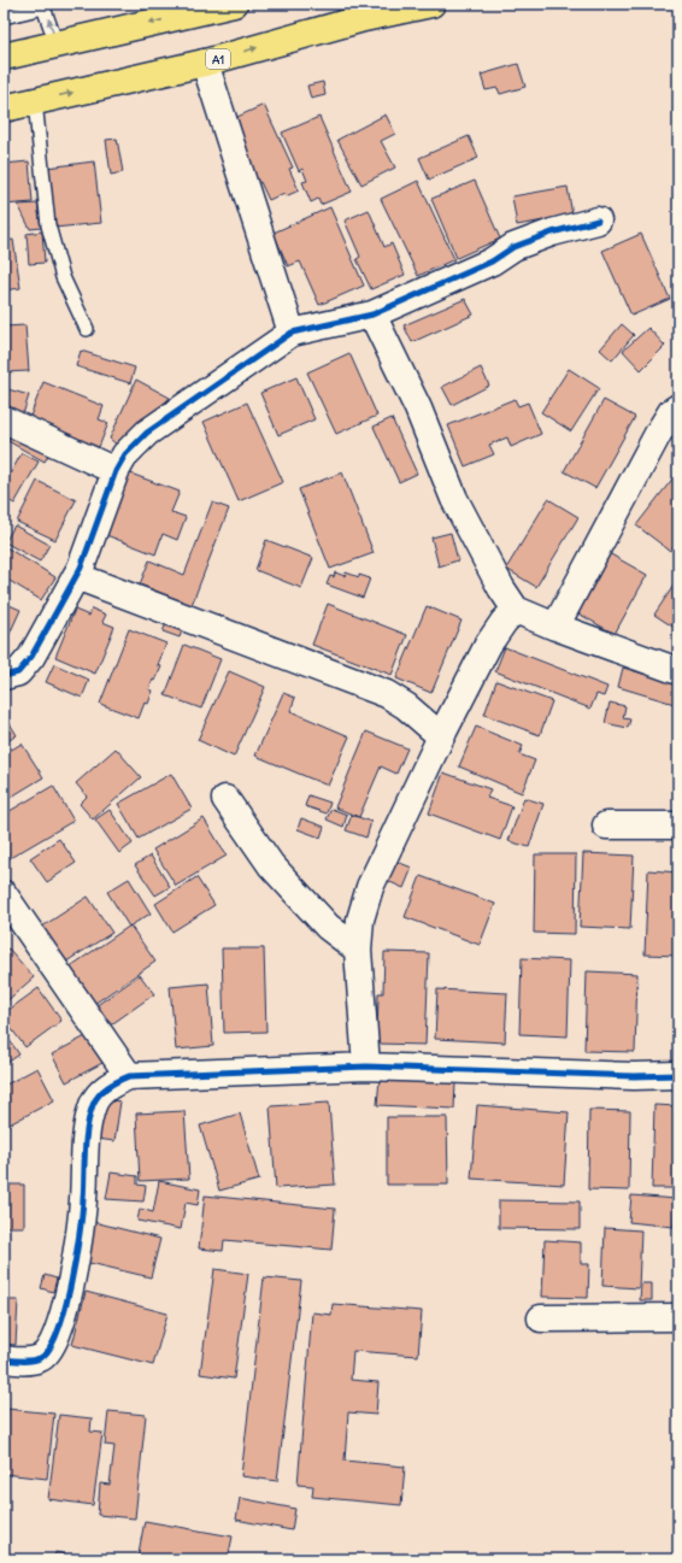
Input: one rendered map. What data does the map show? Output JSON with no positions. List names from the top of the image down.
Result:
{
  "streets": {
    "highway": ["A1"]
  }
}
